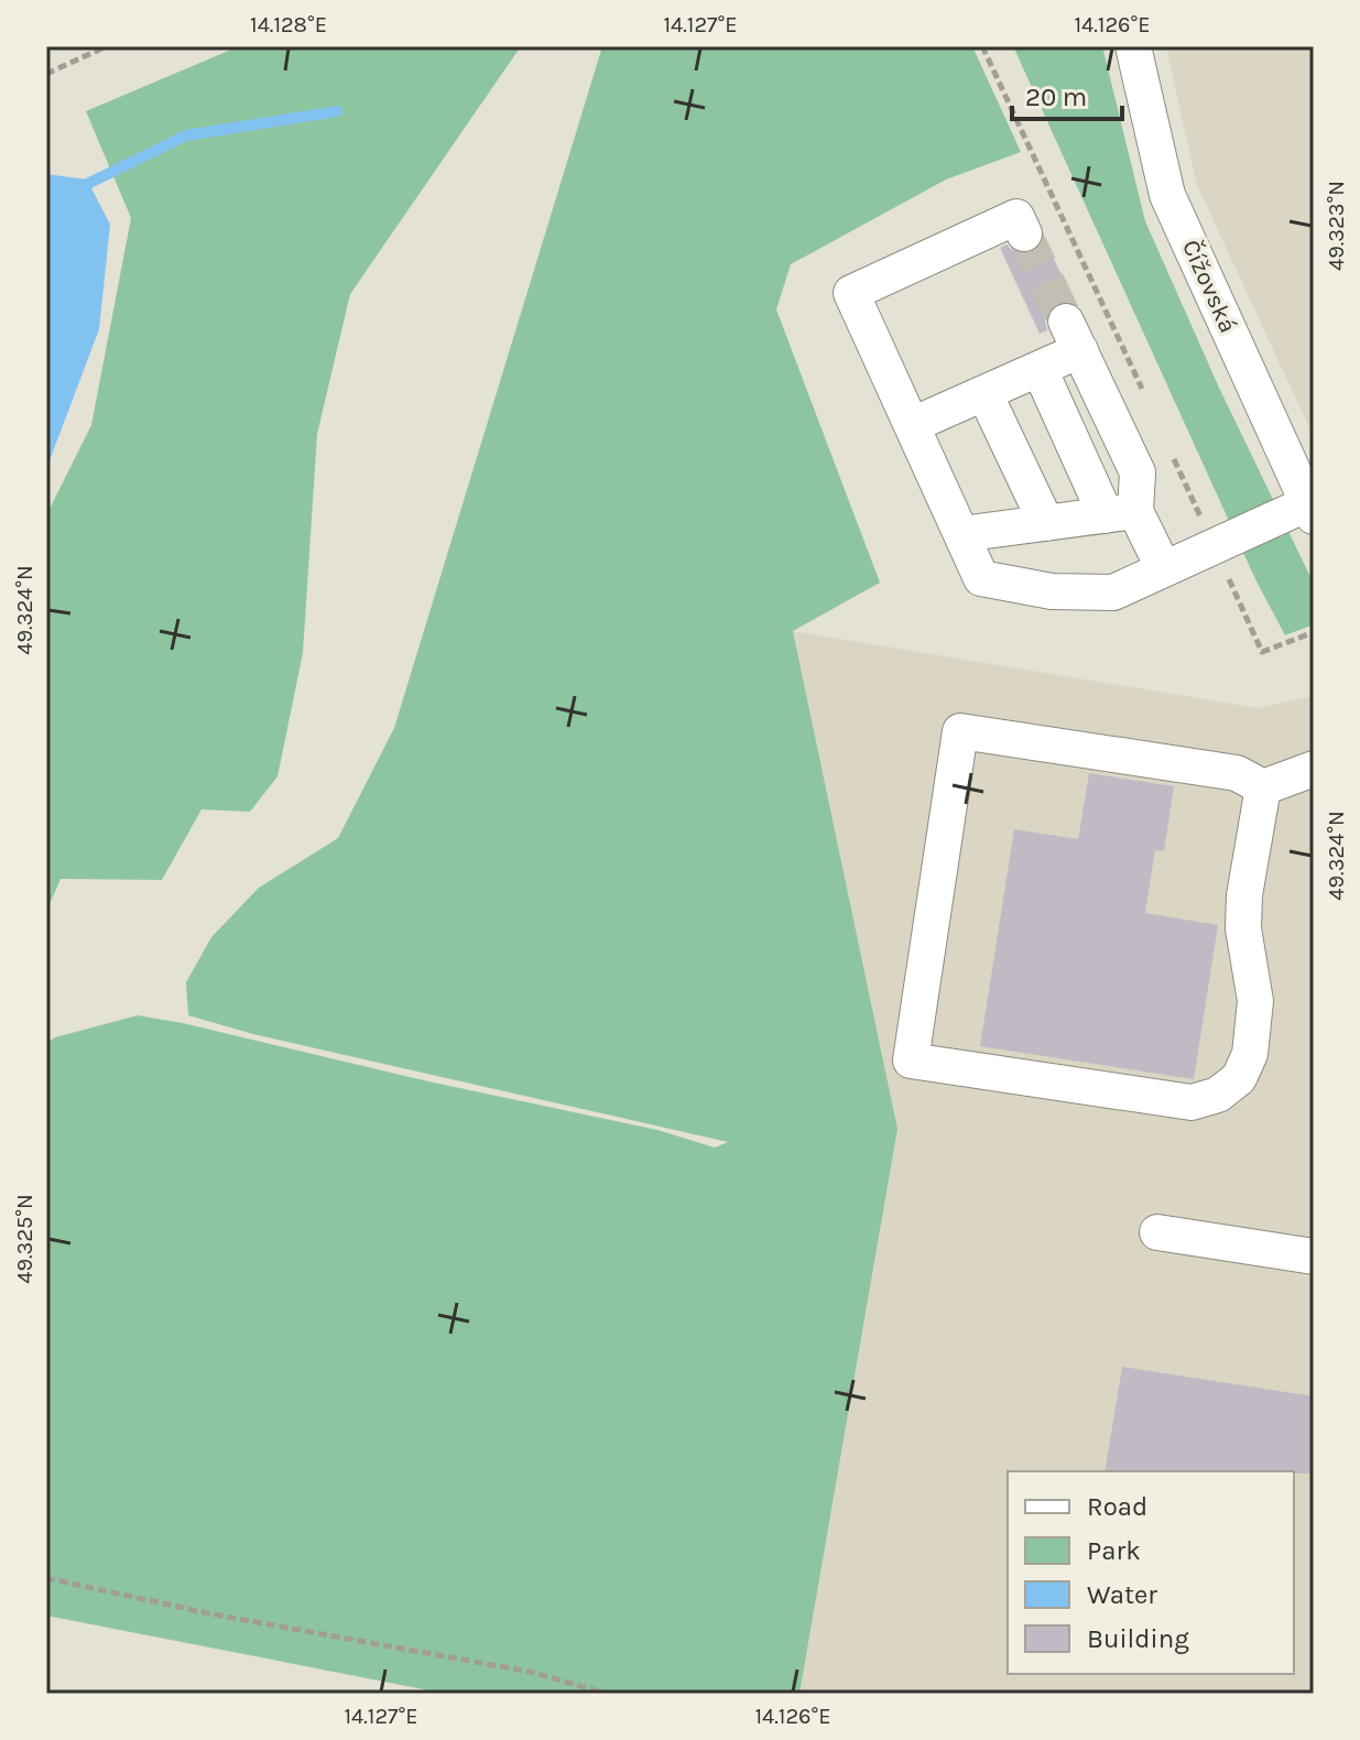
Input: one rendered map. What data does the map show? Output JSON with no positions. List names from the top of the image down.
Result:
{
  "streets": {
    "street": ["Čížovská"]
  },
  "legend": [
    "Road",
    "Park",
    "Water",
    "Building"
  ],
  "scale_bar": "20 m",
  "coordinates": [
    "14.128°E",
    "14.127°E",
    "14.126°E",
    "49.323°N",
    "49.324°N",
    "49.325°N"
  ]
}
